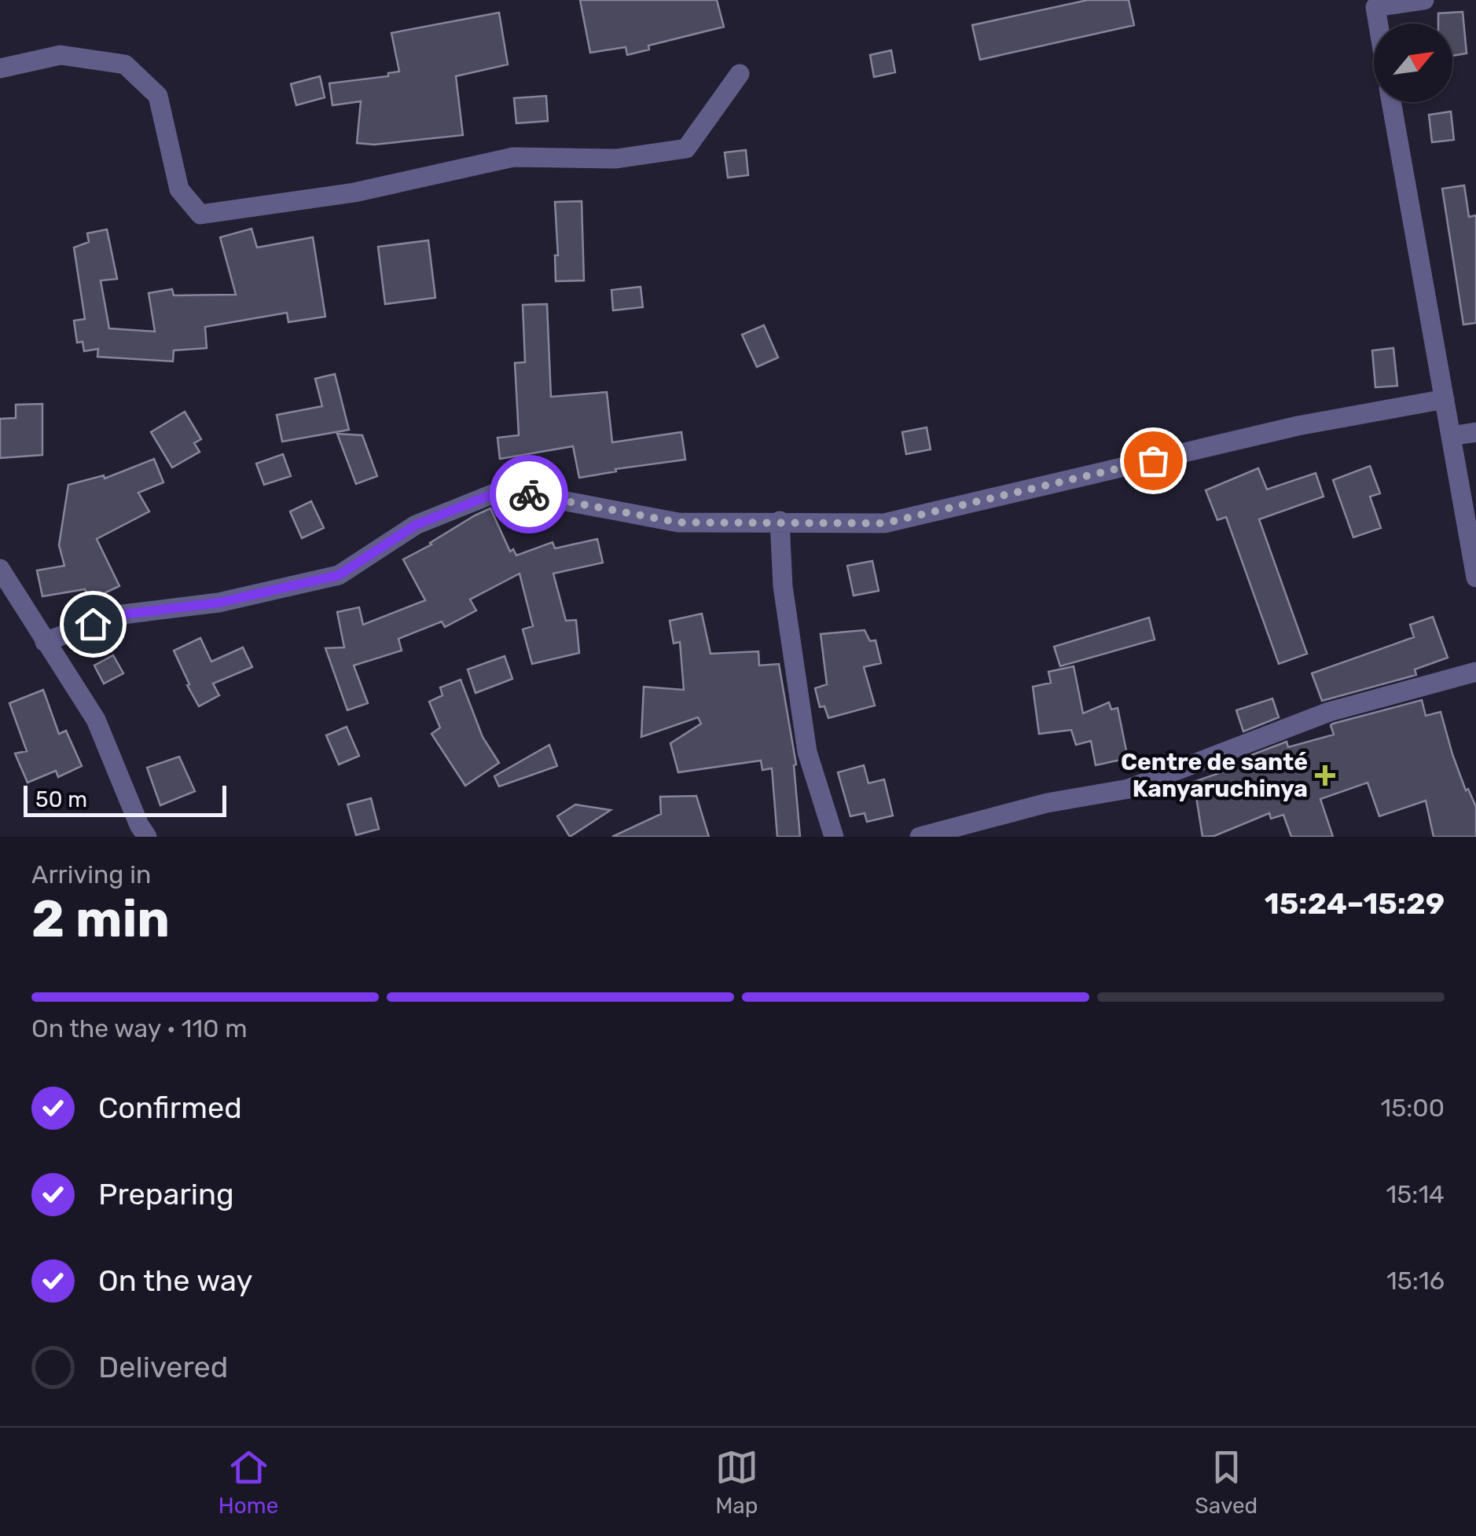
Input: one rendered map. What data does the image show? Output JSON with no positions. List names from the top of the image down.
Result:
{
  "places": {
    "health": ["Centre de santé Kanyaruchinya"]
  },
  "scale_bar": "50 m",
  "north": "top right",
  "page": {
    "scale": "50 m",
    "heading": ["2 min", "Arriving in", "15:24–15:29"],
    "bar": "On the way · 110 m",
    "list": [
      ["Confirmed", "15:00"],
      ["Preparing", "15:14"],
      ["On the way", "15:16"],
      "Delivered"
    ],
    "tabs": ["Home", "Map", "Saved"]
  }
}
